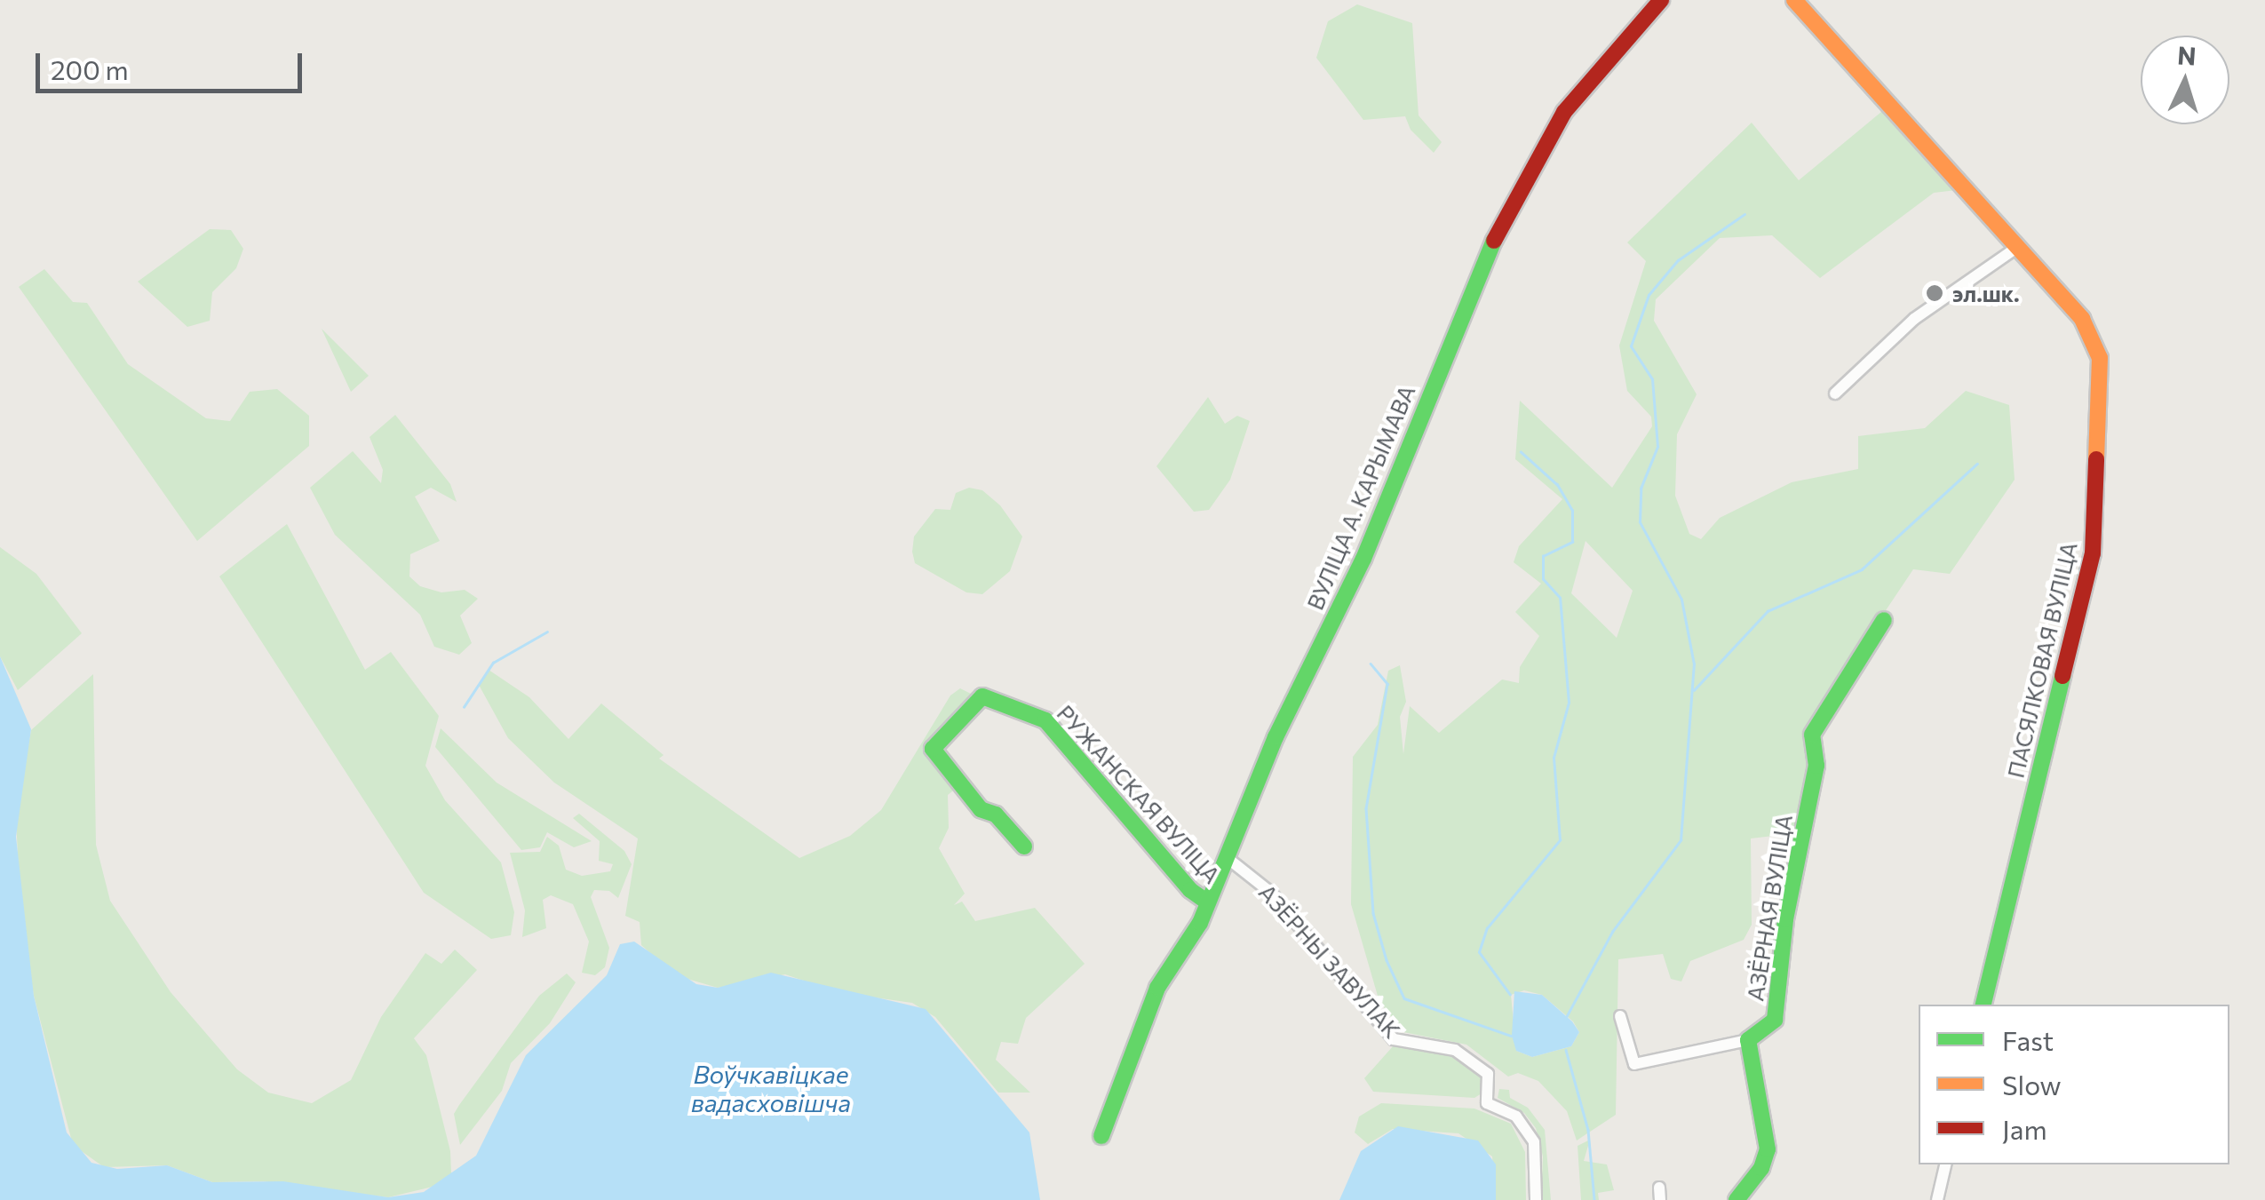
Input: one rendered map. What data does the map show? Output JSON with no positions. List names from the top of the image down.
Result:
{
  "streets": {
    "street": [
      "ВУЛІЦА А. КАРЫМАВА",
      "ПАСЯЛКОВАЯ ВУЛІЦА",
      "РУЖАНСКАЯ ВУЛІЦА",
      "АЗЁРНАЯ ВУЛІЦА",
      "АЗЁРНЫ ЗАВУЛАК"
    ]
  },
  "crossings": [
    ["ВУЛІЦА А. КАРЫМАВА", "РУЖАНСКАЯ ВУЛІЦА"],
    ["ВУЛІЦА А. КАРЫМАВА", "АЗЁРНЫ ЗАВУЛАК"]
  ],
  "water": ["Воўчкавіцкае вадасховішча"],
  "places": ["эл.шк."],
  "legend": ["Fast", "Slow", "Jam"],
  "scale_bar": "200 m",
  "north": "top"
}
